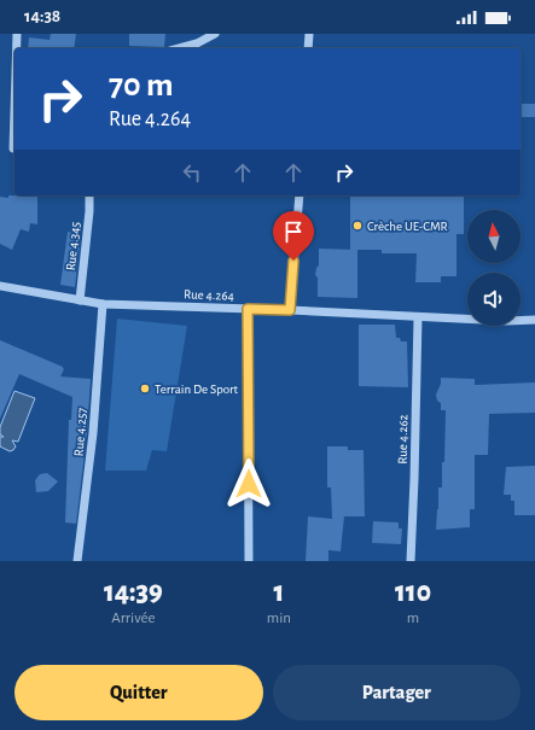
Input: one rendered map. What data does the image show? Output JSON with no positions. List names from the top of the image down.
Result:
{
  "streets": {
    "street": [
      "Rue 4.345",
      "Rue 4.264",
      "Rue 4.257",
      "Rue 4.262"
    ]
  },
  "crossings": [
    ["Rue 4.345", "Rue 4.264"],
    ["Rue 4.264", "Rue 4.257"],
    ["Rue 4.264", "Rue 4.262"]
  ],
  "places": ["Crèche UE-CMR", "Terrain De Sport"],
  "north": "top",
  "page": {
    "status": "14:38",
    "turn": ["70 m", "Rue 4.264"],
    "eta": [
      "14:39",
      "Arrivée",
      "1",
      "min",
      "110",
      "m"
    ],
    "buttons": ["Quitter", "Partager"]
  }
}
